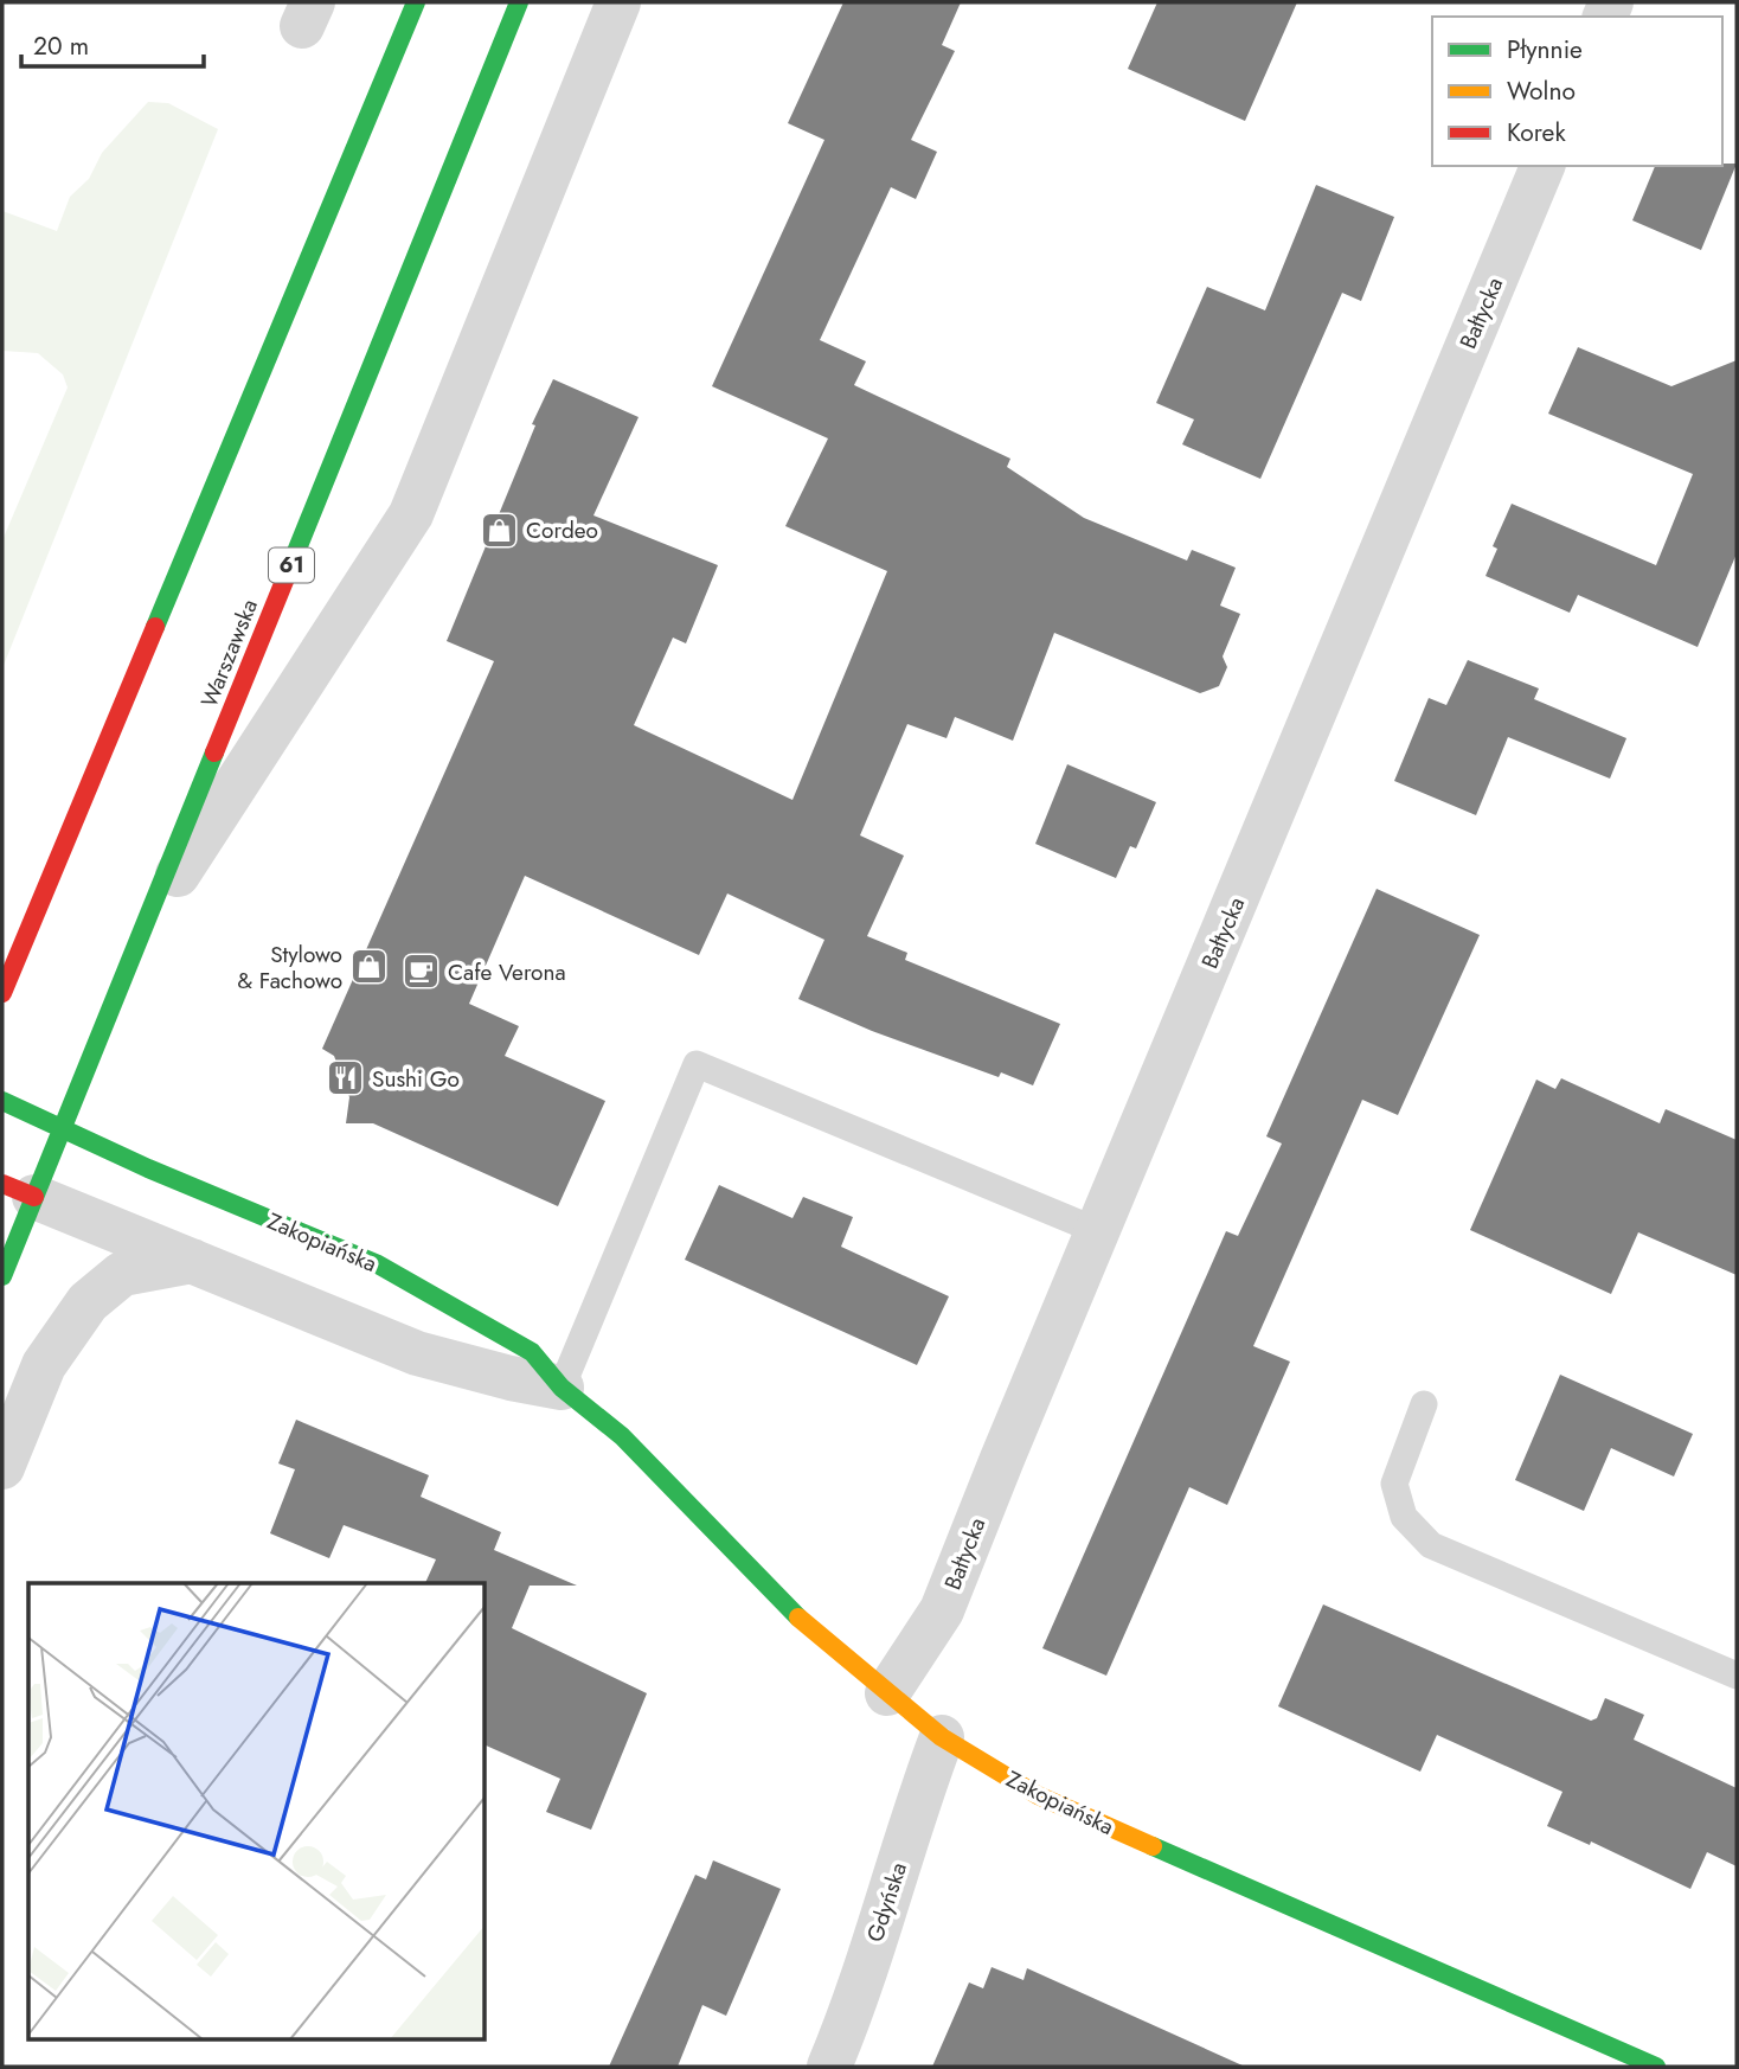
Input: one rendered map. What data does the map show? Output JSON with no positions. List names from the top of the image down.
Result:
{
  "streets": {
    "main road": ["61", "Warszawska", "Zakopiańska"],
    "street": ["Bałtycka", "Gdyńska"]
  },
  "crossings": [
    ["Bałtycka", "Zakopiańska"],
    ["Warszawska", "Zakopiańska"],
    ["Zakopiańska", "Gdyńska"]
  ],
  "places": {
    "shop": ["Cordeo", "Stylowo & Fachowo"],
    "cafe": ["Cafe Verona"],
    "restaurant": ["Sushi Go"]
  },
  "legend": ["Płynnie", "Wolno", "Korek"],
  "scale_bar": "20 m"
}
